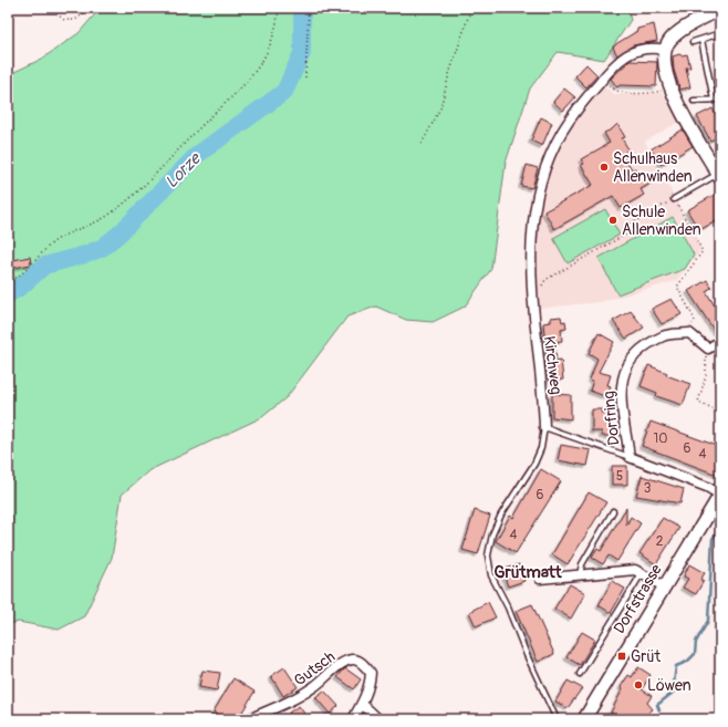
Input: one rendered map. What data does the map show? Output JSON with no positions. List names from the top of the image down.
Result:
{
  "streets": {
    "street": [
      "Kirchweg",
      "Dorfring",
      "Dorfstrasse",
      "Gutsch"
    ]
  },
  "crossings": [
    ["Dorfring", "Dorfstrasse"]
  ],
  "districts": ["Grütmatt"],
  "water": ["Lorze"],
  "places": {
    "other": ["Schulhaus Allenwinden", "Schule Allenwinden", "Löwen"],
    "transit": ["Grüt"]
  },
  "house_numbers": [
    "10",
    "6",
    "4",
    "5",
    "3",
    "6",
    "4",
    "2"
  ]
}
